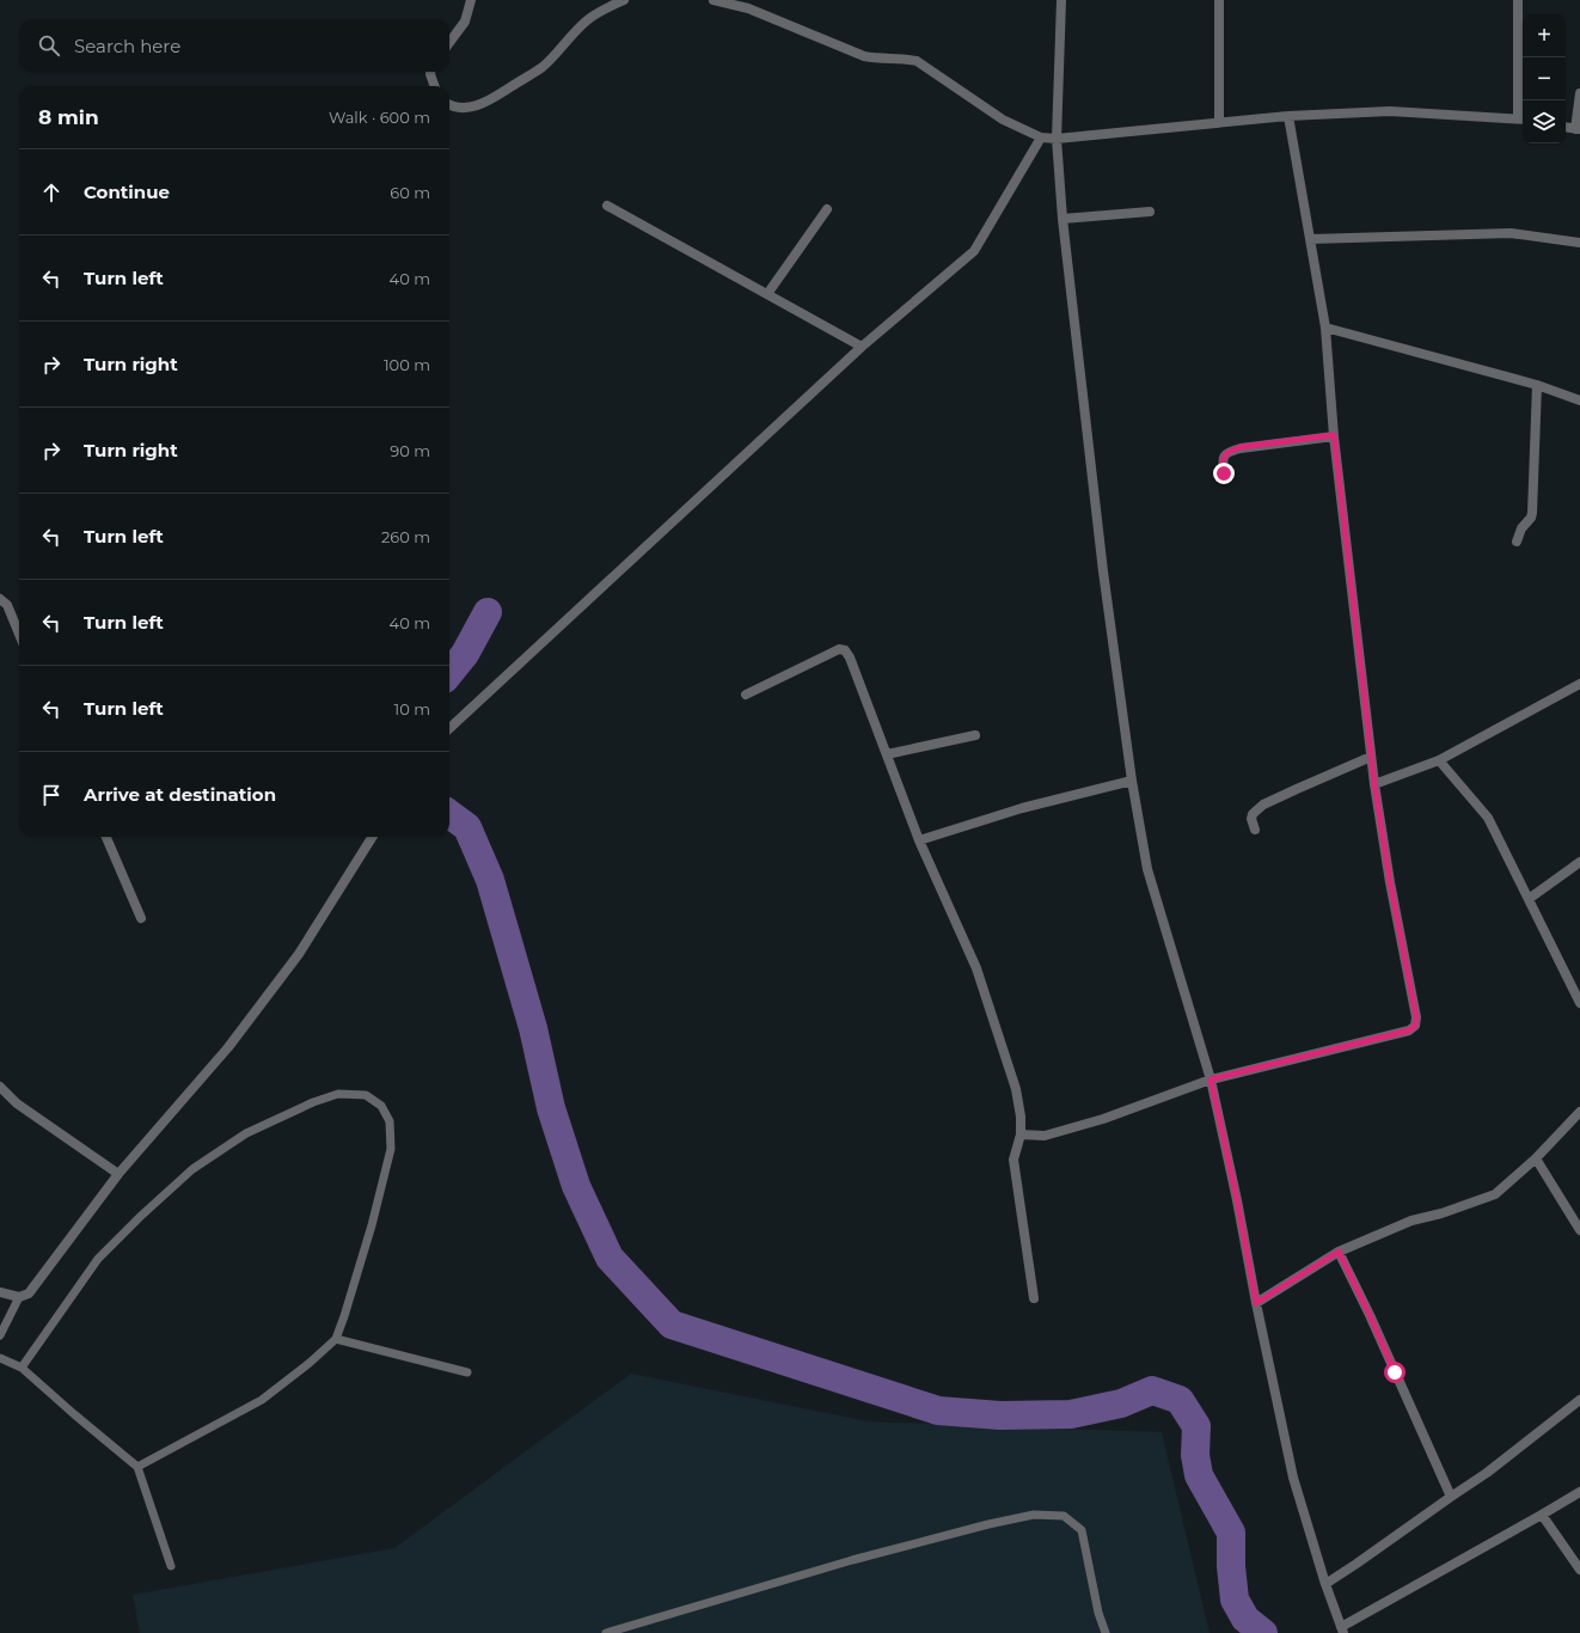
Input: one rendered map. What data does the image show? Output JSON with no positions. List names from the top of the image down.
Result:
{
  "page": {
    "map_buttons": ["+", "−"],
    "search": "Search here",
    "heading": ["8 min", "Walk · 600 m"],
    "list": [
      ["Continue", "60 m"],
      ["Turn left", "40 m"],
      ["Turn right", "100 m"],
      ["Turn right", "90 m"],
      ["Turn left", "260 m"],
      ["Turn left", "40 m"],
      ["Turn left", "10 m"],
      "Arrive at destination"
    ]
  }
}
